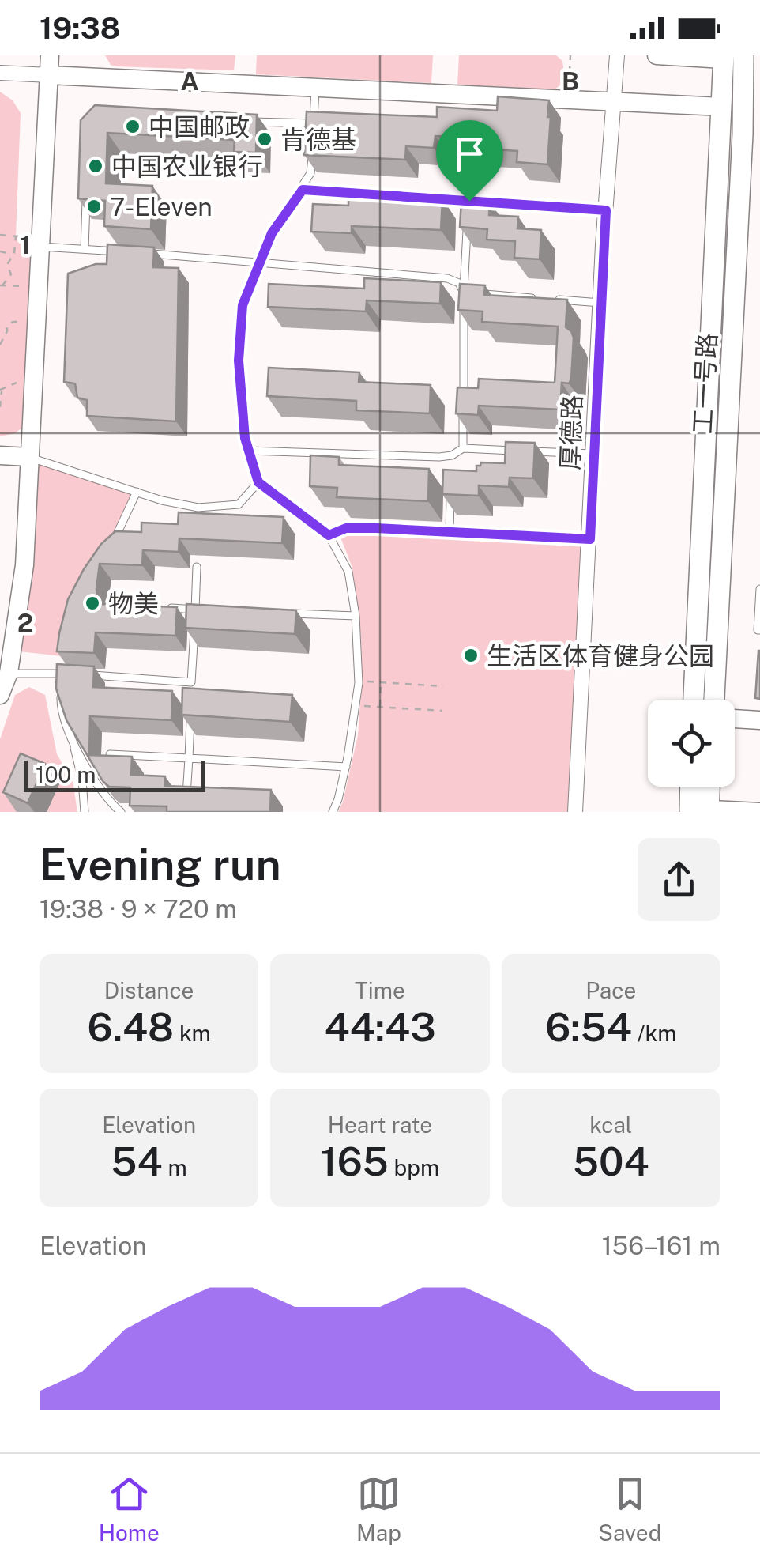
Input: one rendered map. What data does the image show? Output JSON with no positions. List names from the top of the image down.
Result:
{
  "streets": {
    "main road": ["工一号路"],
    "street": ["厚德路"]
  },
  "places": [
    "中国邮政",
    "肯德基",
    "中国农业银行",
    "7-Eleven",
    "物美",
    "生活区体育健身公园"
  ],
  "scale_bar": "100 m",
  "page": {
    "status": "19:38",
    "scale": "100 m",
    "heading": ["Evening run", "19:38 · 9 × 720 m"],
    "stats": [
      ["Distance", "6.48 km"],
      ["Time", "44:43"],
      ["Pace", "6:54 /km"],
      ["Elevation", "54 m"],
      ["Heart rate", "165 bpm"],
      ["kcal", "504"]
    ],
    "chart": ["Elevation", "156–161 m"],
    "tabs": ["Home", "Map", "Saved"]
  },
  "grid": {
    "columns": ["A", "B"],
    "rows": ["1", "2"]
  }
}
